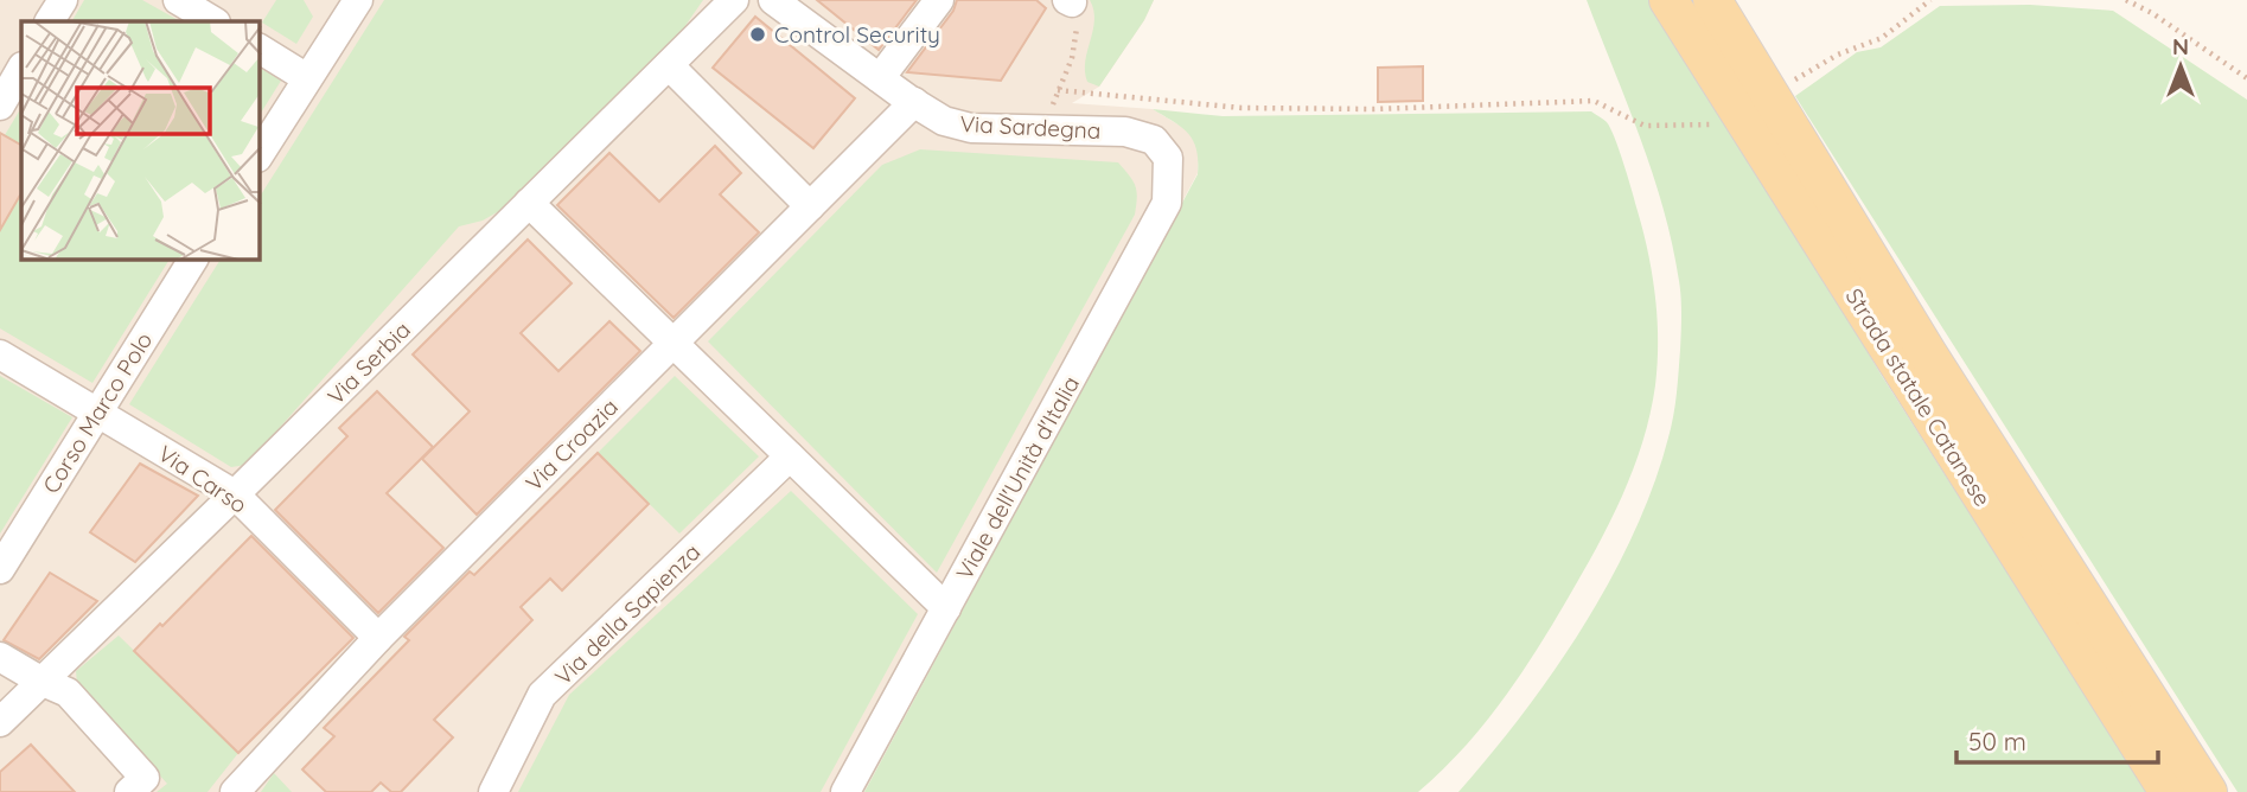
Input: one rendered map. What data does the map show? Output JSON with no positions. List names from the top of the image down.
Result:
{
  "streets": {
    "main road": ["Strada statale Catanese"],
    "street": [
      "Via Sardegna",
      "Via Serbia",
      "Corso Marco Polo",
      "Via Croazia",
      "Viale dell'Unità d'Italia",
      "Via Carso",
      "Via della Sapienza"
    ]
  },
  "crossings": [
    ["Via Sardegna", "Via Croazia"],
    ["Via Sardegna", "Viale dell'Unità d'Italia"],
    ["Via Serbia", "Via Carso"],
    ["Corso Marco Polo", "Via Carso"],
    ["Via Croazia", "Via Carso"]
  ],
  "places": ["Control Security"],
  "scale_bar": "50 m",
  "north": "top"
}
